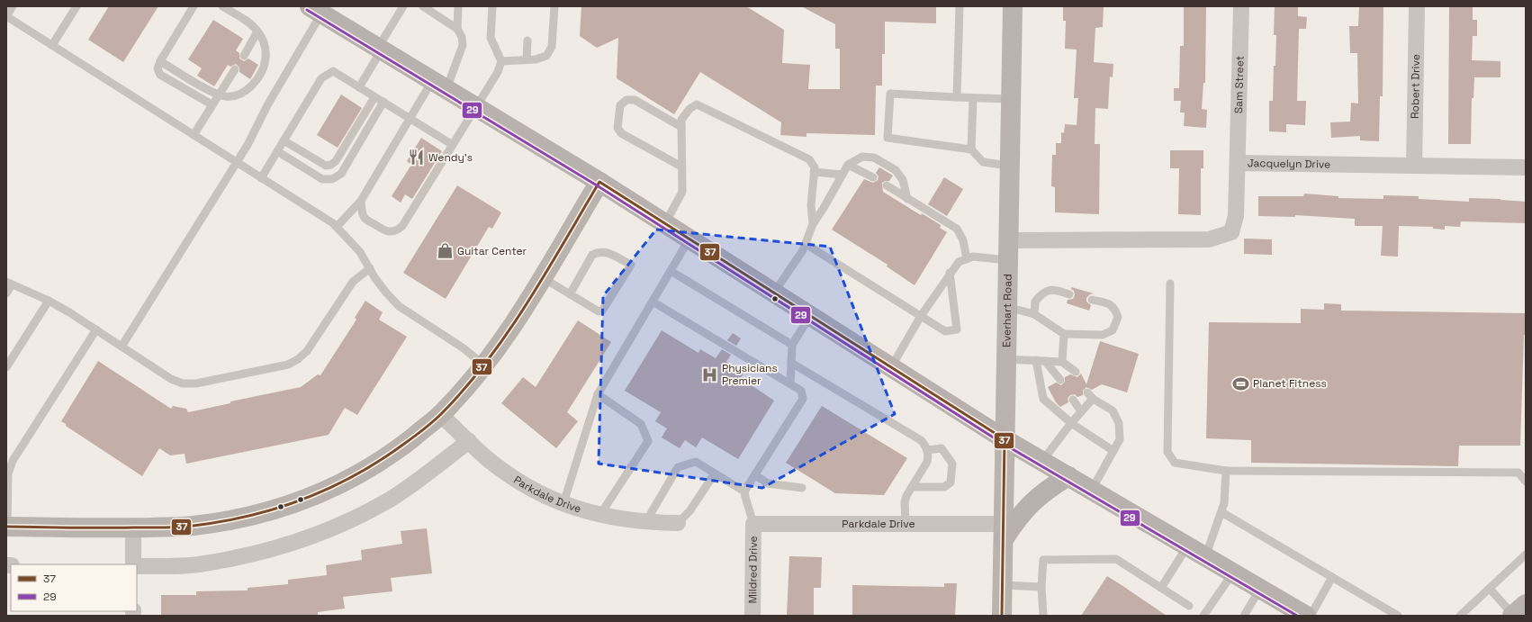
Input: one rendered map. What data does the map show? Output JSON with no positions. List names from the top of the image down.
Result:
{
  "streets": {
    "main road": ["Everhart Road"],
    "street": [
      "Sam Street",
      "Robert Drive",
      "Jacquelyn Drive",
      "Parkdale Drive",
      "Mildred Drive"
    ]
  },
  "crossings": [
    ["Sam Street", "Jacquelyn Drive"],
    ["Robert Drive", "Jacquelyn Drive"],
    ["Jacquelyn Drive", "Everhart Road"],
    ["Everhart Road", "Parkdale Drive"],
    ["Parkdale Drive", "Mildred Drive"]
  ],
  "places": {
    "restaurant": ["Wendy's"],
    "shop": ["Guitar Center"],
    "hospital": ["Physicians Premier"],
    "sports": ["Planet Fitness"]
  },
  "lines": ["transit line 29", "transit line 37"],
  "legend": ["37", "29"]
}
